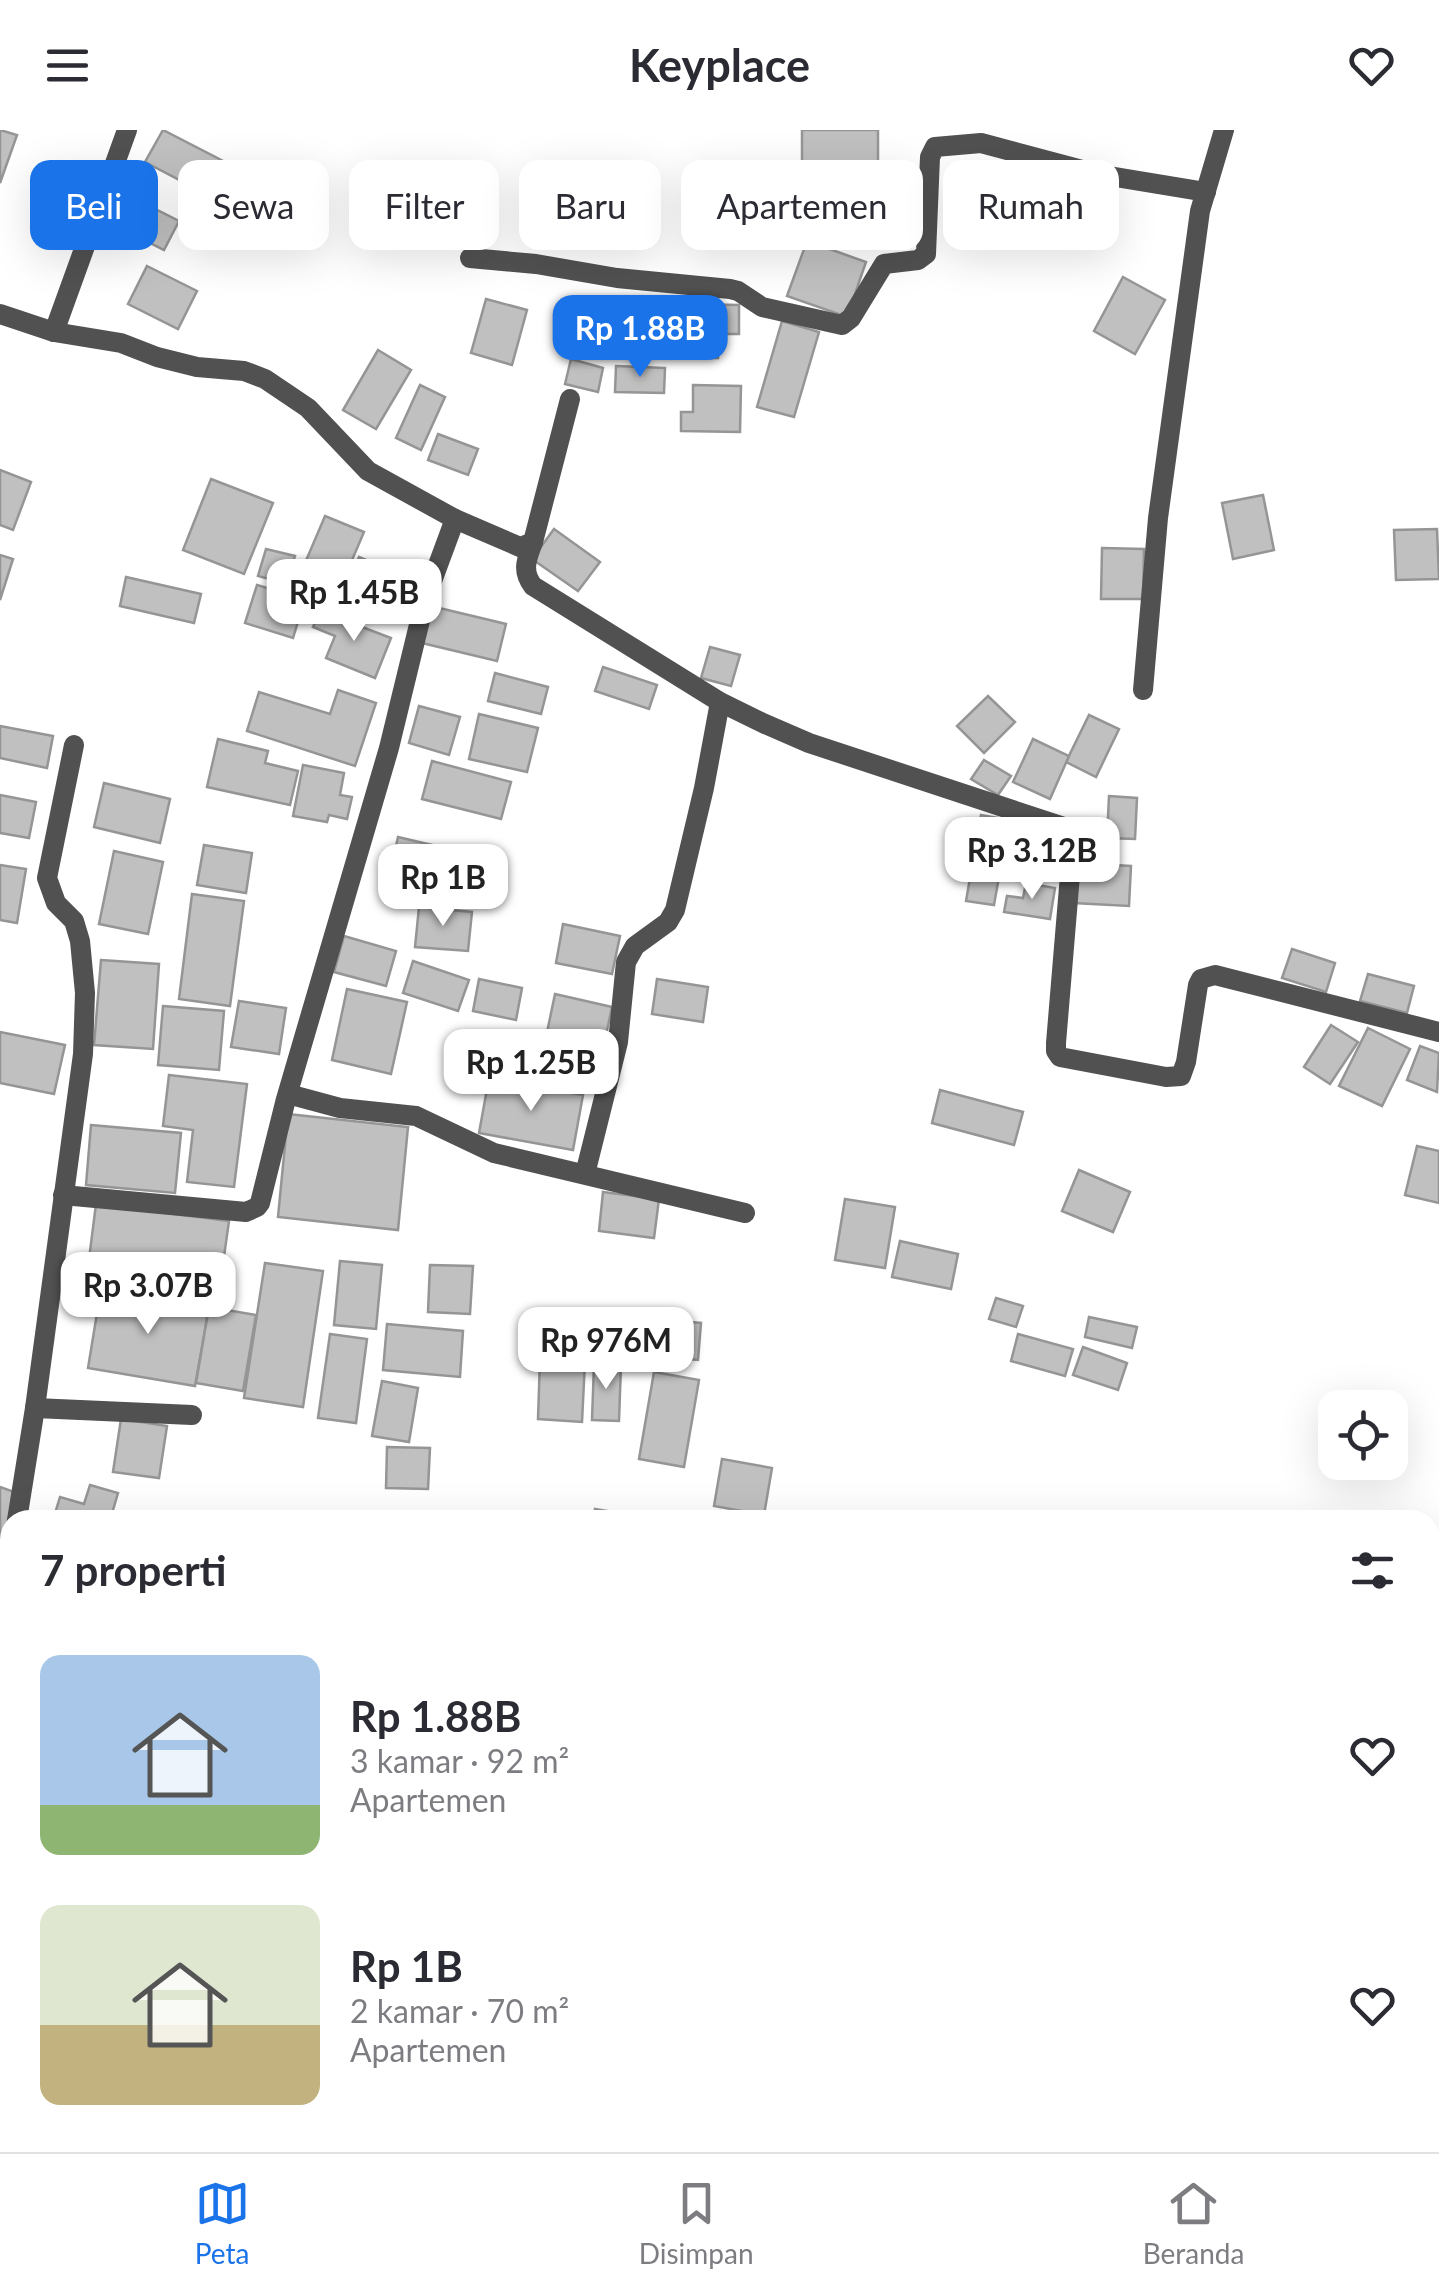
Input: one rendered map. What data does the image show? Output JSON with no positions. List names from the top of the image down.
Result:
{
  "page": {
    "header": "Keyplace",
    "chip": [
      "Beli",
      "Sewa",
      "Filter",
      "Baru",
      "Apartemen",
      "Rumah"
    ],
    "price": [
      "Rp 1.88B",
      "Rp 1.45B",
      "Rp 3.12B",
      "Rp 1B",
      "Rp 1.25B",
      "Rp 3.07B",
      "Rp 976M"
    ],
    "heading": "7 properti",
    "list": [
      {
        "name": "Rp 1.88B",
        "note": "3 kamar · 92 m² · Apartemen"
      },
      {
        "name": "Rp 1B",
        "note": "2 kamar · 70 m² · Apartemen"
      }
    ],
    "tabs": ["Peta", "Disimpan", "Beranda"]
  }
}
